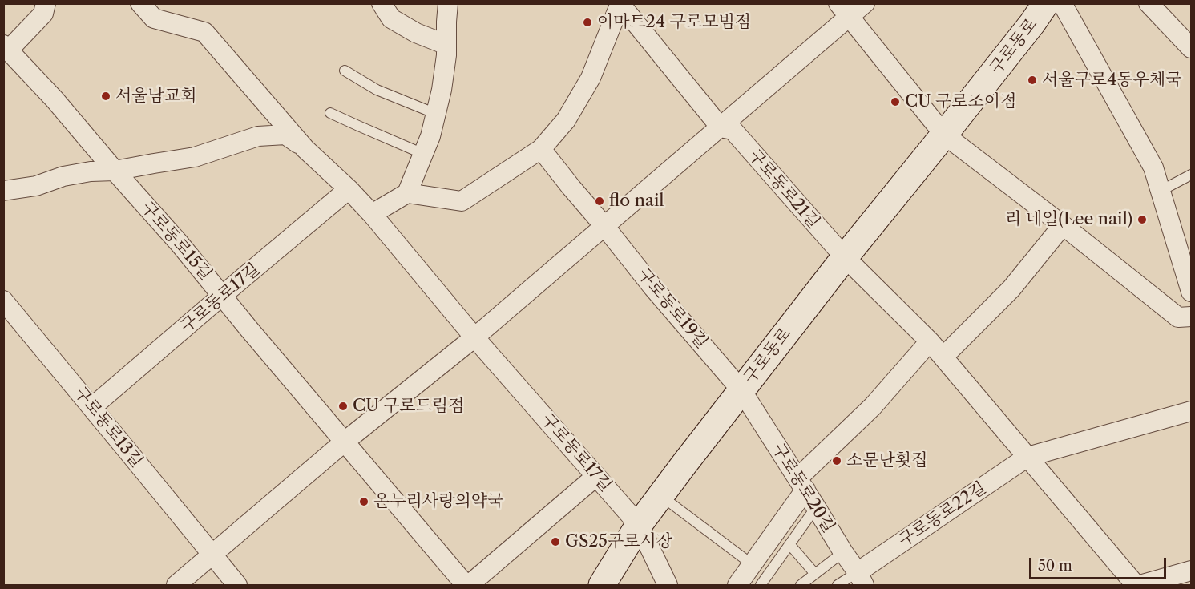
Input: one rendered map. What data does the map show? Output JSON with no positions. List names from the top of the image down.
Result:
{
  "streets": {
    "main road": ["구로동로"],
    "street": [
      "구로동로21길",
      "구로동로15길",
      "구로동로17길",
      "구로동로19길",
      "구로동로13길",
      "구로동로20길",
      "구로동로22길"
    ]
  },
  "crossings": [
    ["구로동로", "구로동로21길"],
    ["구로동로", "구로동로17길"],
    ["구로동로", "구로동로19길"],
    ["구로동로", "구로동로20길"],
    ["구로동로15길", "구로동로17길"],
    ["구로동로17길", "구로동로13길"],
    ["구로동로19길", "구로동로20길"],
    ["구로동로20길", "구로동로22길"]
  ],
  "places": [
    "이마트24 구로모범점",
    "서울구로4동우체국",
    "서울남교회",
    "CU 구로조이점",
    "flo nail",
    "리 네일(Lee nail)",
    "CU 구로드림점",
    "소문난횟집",
    "온누리사랑의약국",
    "GS25구로시장"
  ],
  "scale_bar": "50 m"
}
